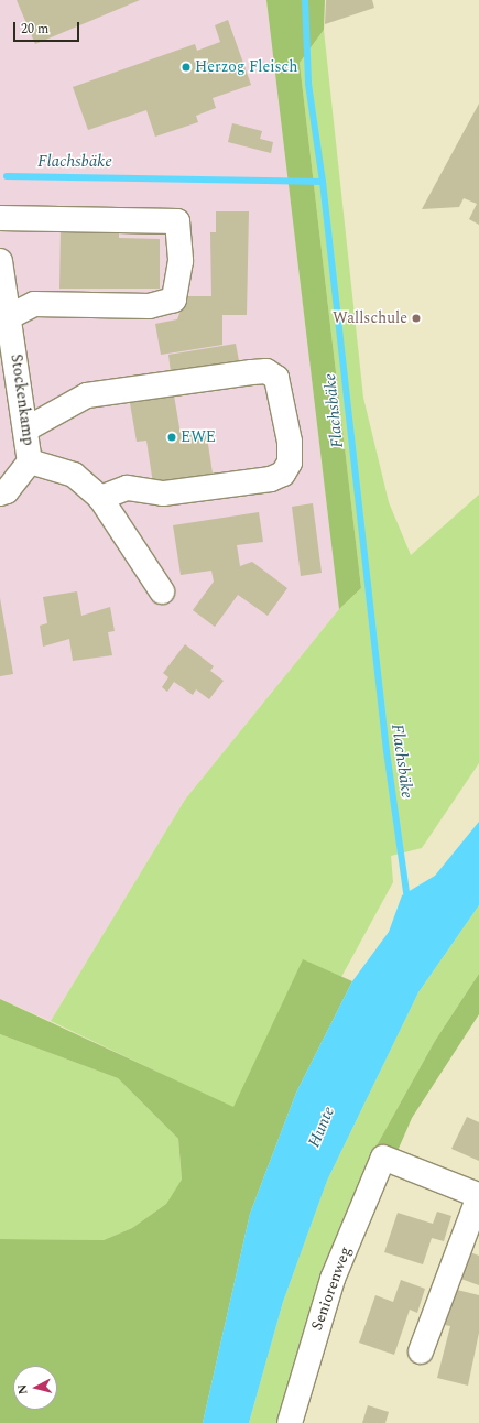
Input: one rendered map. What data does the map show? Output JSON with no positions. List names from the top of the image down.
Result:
{
  "streets": {
    "street": ["Stockenkamp", "Seniorenweg"]
  },
  "water": ["Flachsbäke", "Hunte"],
  "places": ["Herzog Fleisch", "Wallschule", "EWE"],
  "scale_bar": "20 m",
  "north": "left"
}
